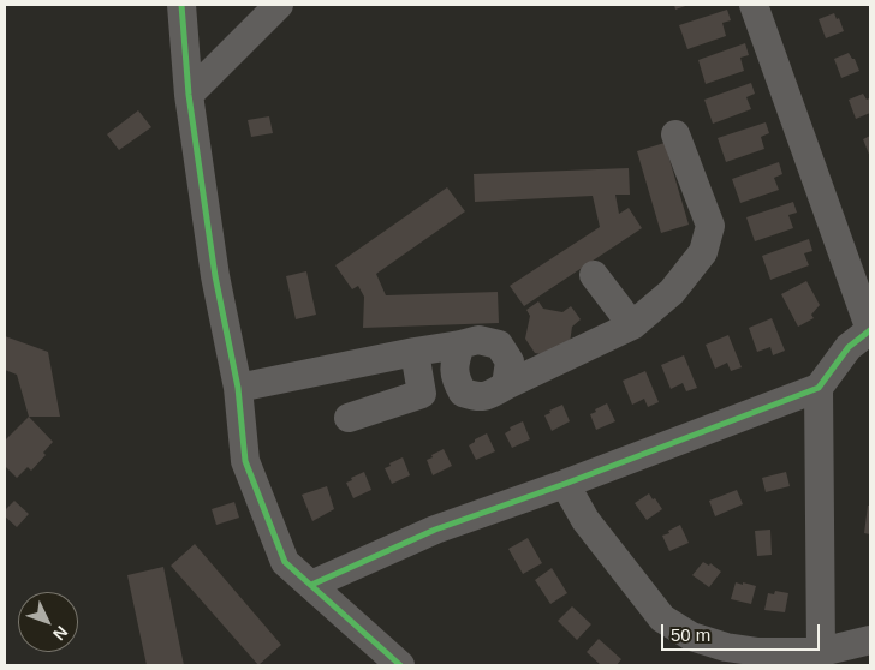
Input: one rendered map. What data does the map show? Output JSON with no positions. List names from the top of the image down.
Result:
{
  "scale_bar": "50 m",
  "north": "bottom right"
}
